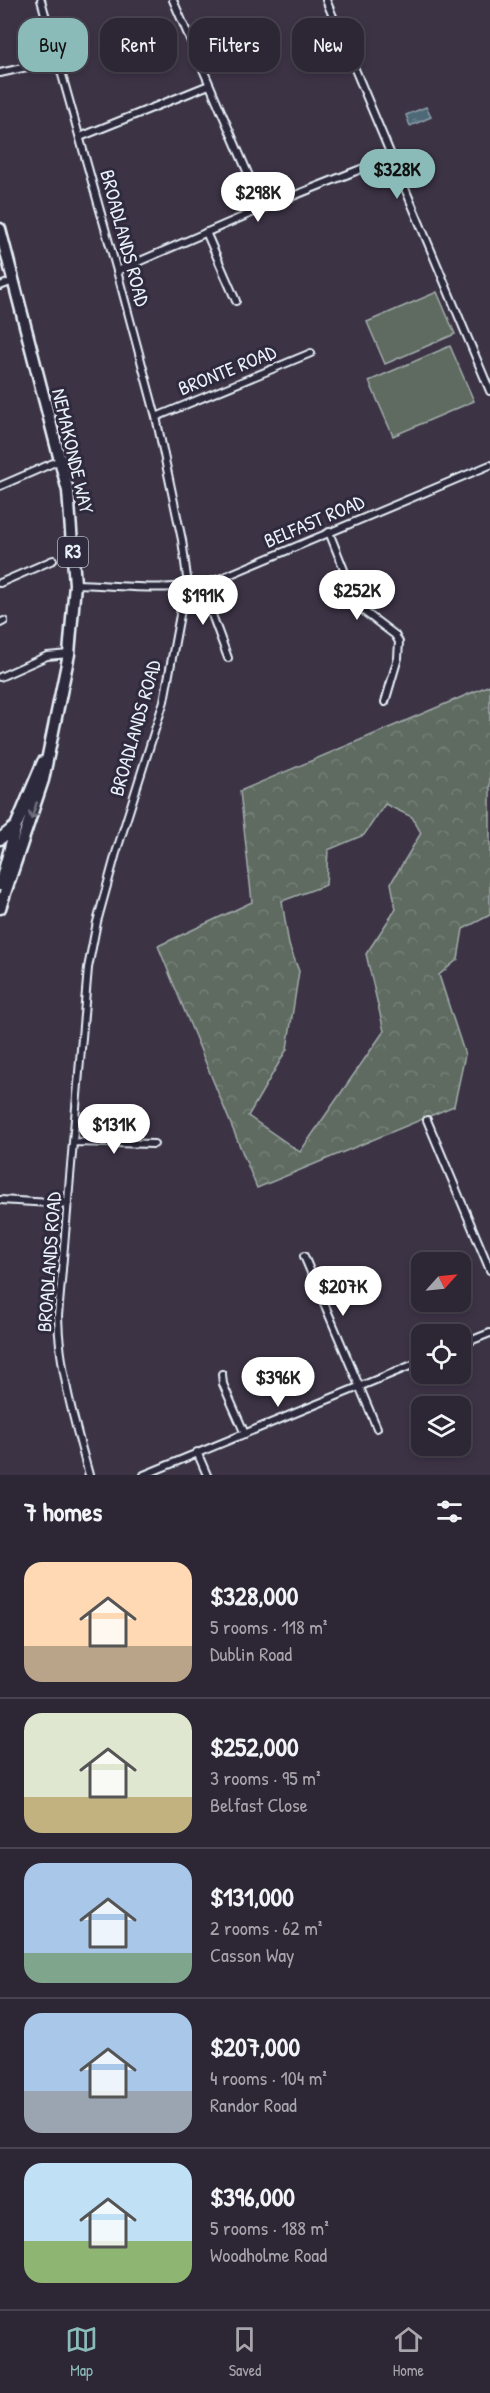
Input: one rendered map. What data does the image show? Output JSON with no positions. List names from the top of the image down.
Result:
{
  "streets": {
    "highway": ["NEMAKONDE WAY", "R3"],
    "street": ["BROADLANDS ROAD", "BRONTE ROAD", "BELFAST ROAD"]
  },
  "crossings": [
    ["BROADLANDS ROAD", "BRONTE ROAD"],
    ["BROADLANDS ROAD", "BELFAST ROAD"],
    ["NEMAKONDE WAY", "BELFAST ROAD"]
  ],
  "north": "top right",
  "page": {
    "chip": [
      "Buy",
      "Rent",
      "Filters",
      "New"
    ],
    "price": [
      "$328K",
      "$298K",
      "$252K",
      "$191K",
      "$131K",
      "$207K",
      "$396K"
    ],
    "heading": "7 homes",
    "list": [
      {
        "name": "$328,000",
        "note": "5 rooms · 118 m² · Dublin Road"
      },
      {
        "name": "$252,000",
        "note": "3 rooms · 95 m² · Belfast Close"
      },
      {
        "name": "$131,000",
        "note": "2 rooms · 62 m² · Casson Way"
      },
      {
        "name": "$207,000",
        "note": "4 rooms · 104 m² · Randor Road"
      },
      {
        "name": "$396,000",
        "note": "5 rooms · 188 m² · Woodholme Road"
      }
    ],
    "tabs": ["Map", "Saved", "Home"]
  }
}
